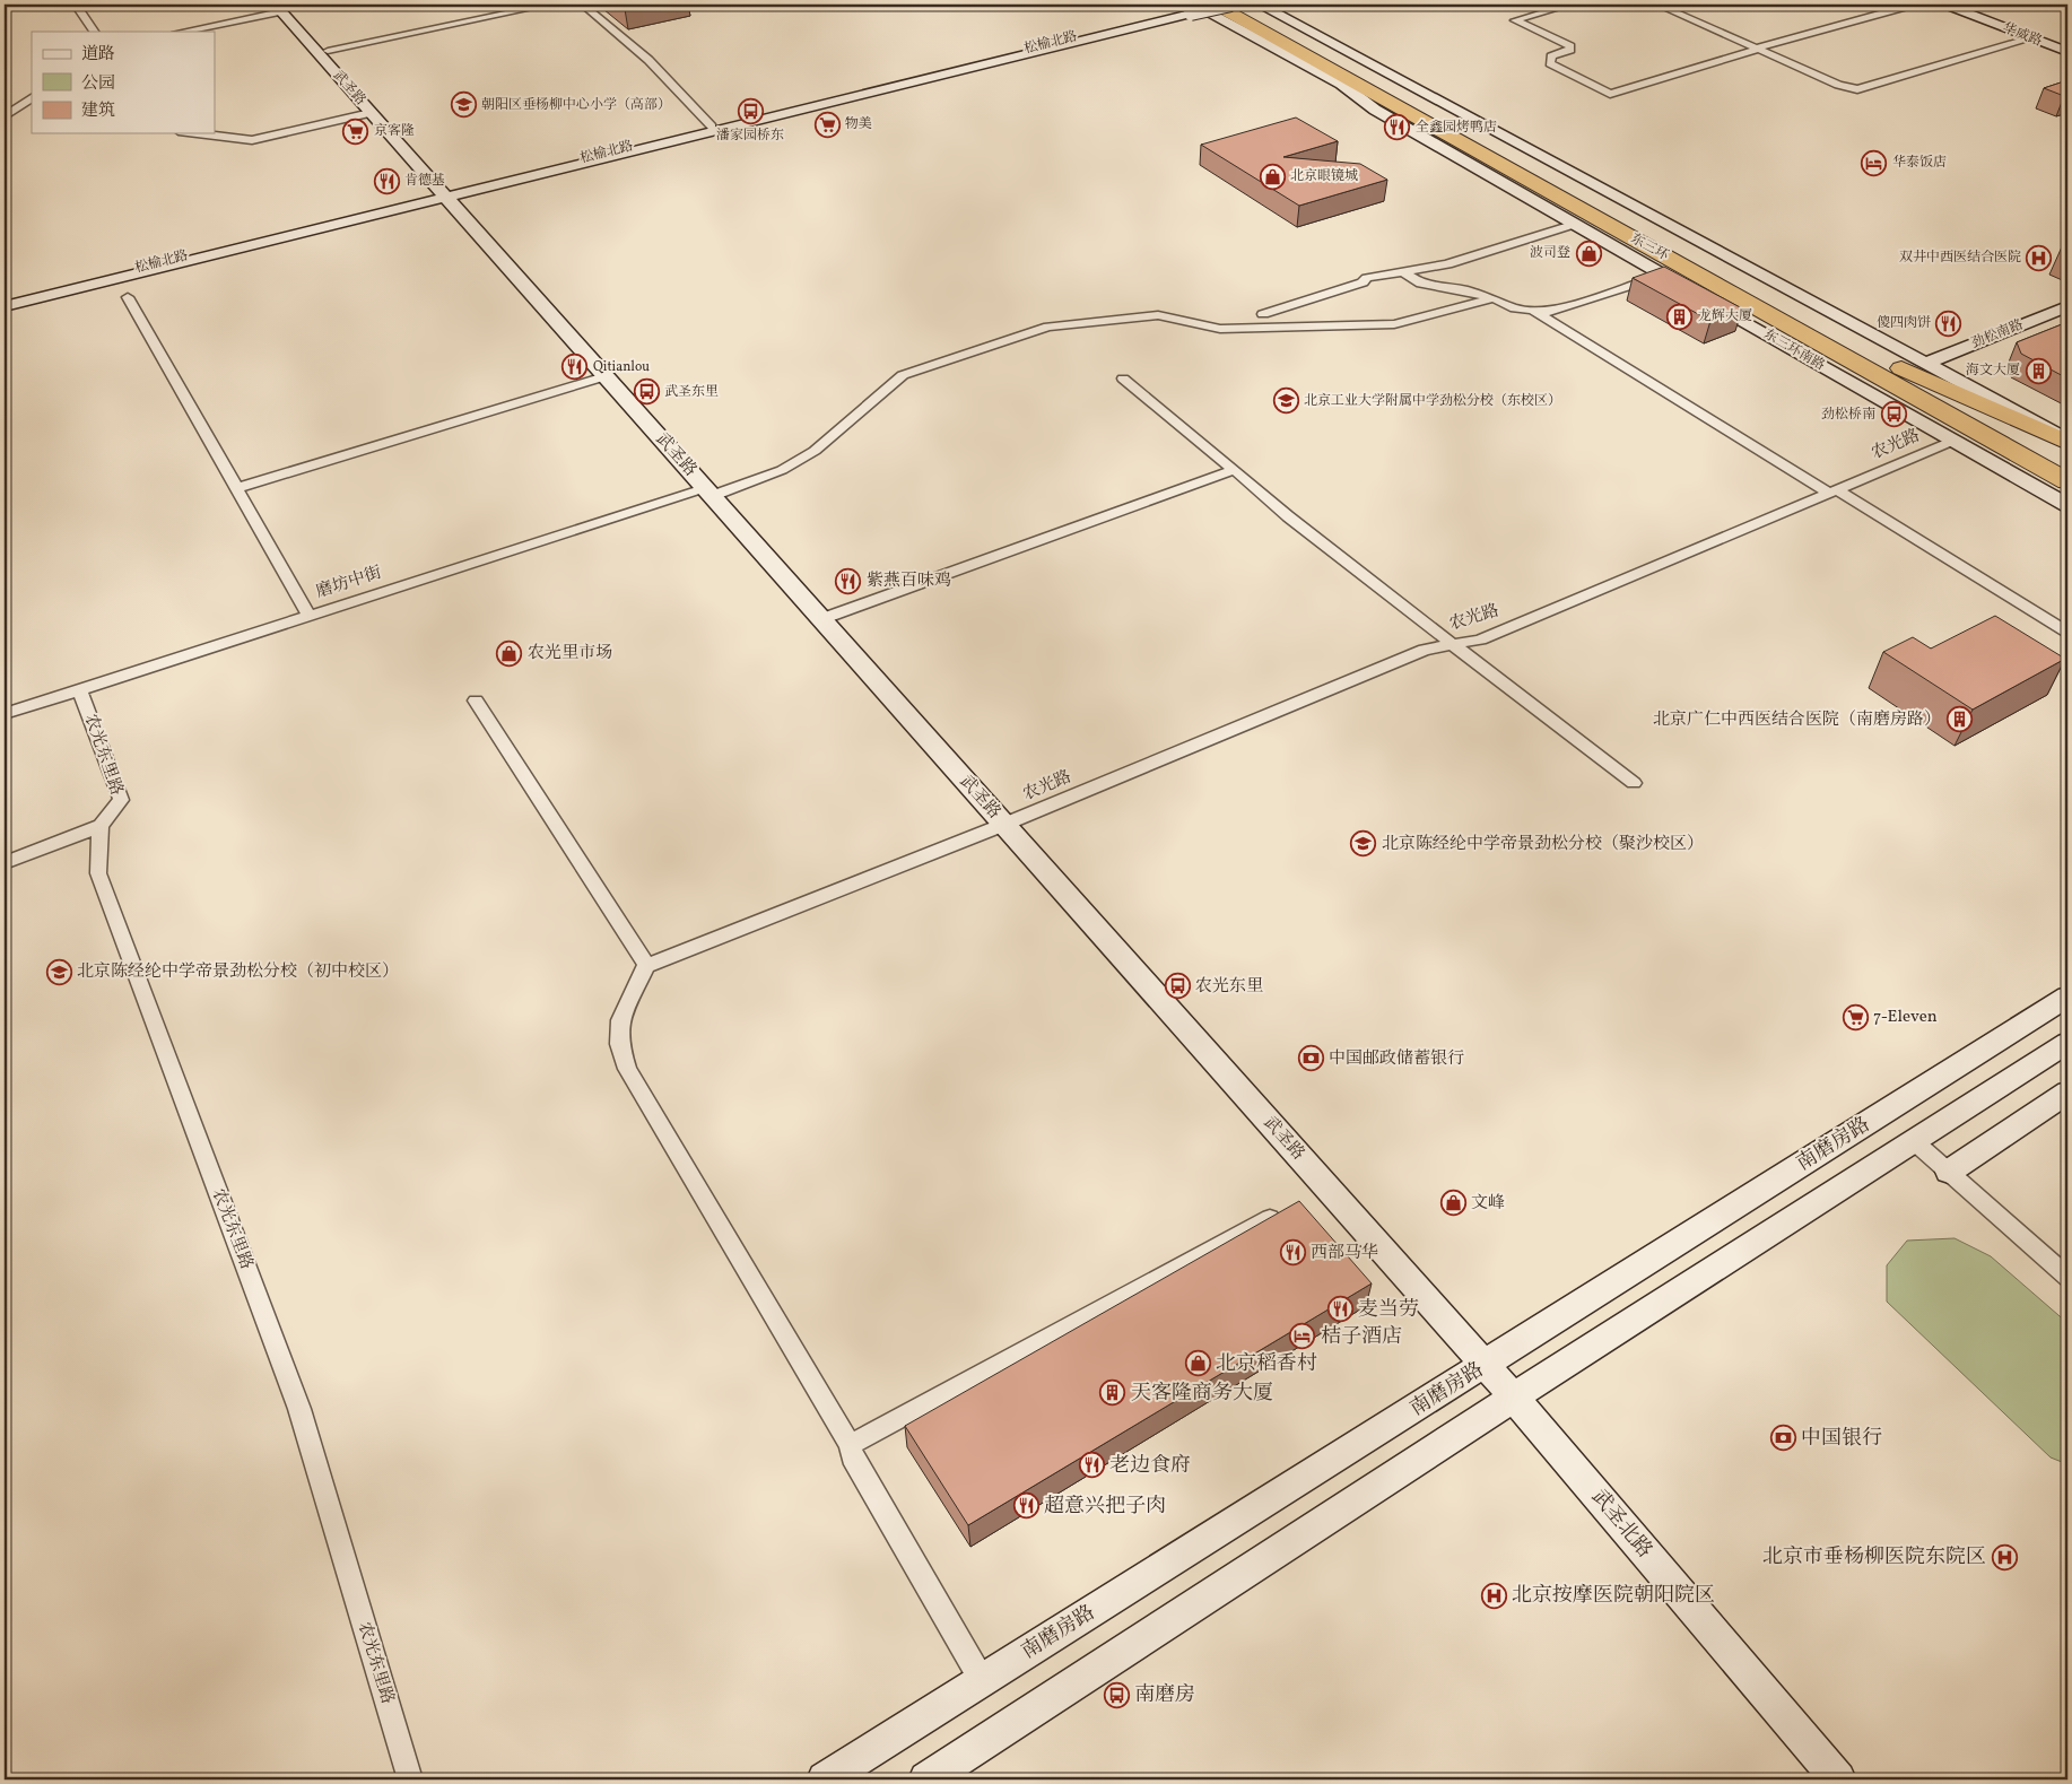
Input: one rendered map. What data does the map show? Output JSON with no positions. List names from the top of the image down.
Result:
{
  "streets": {
    "highway": ["东三环"],
    "street": [
      "华威路",
      "松榆北路",
      "武圣路",
      "劲松南路",
      "东三环南路",
      "农光路",
      "磨坊中街",
      "农光东里路",
      "南磨房路",
      "武圣北路"
    ]
  },
  "crossings": [
    ["松榆北路", "武圣路"],
    ["武圣路", "农光路"],
    ["武圣路", "磨坊中街"],
    ["武圣路", "南磨房路"],
    ["武圣路", "武圣北路"],
    ["东三环南路", "农光路"],
    ["磨坊中街", "农光东里路"]
  ],
  "places": {
    "school or university": [
      "朝阳区垂杨柳中心小学（高部）",
      "北京工业大学附属中学劲松分校（东校区）",
      "北京陈经纶中学帝景劲松分校（聚沙校区）",
      "北京陈经纶中学帝景劲松分校（初中校区）"
    ],
    "bus stop": [
      "潘家园桥东",
      "武圣东里",
      "劲松桥南",
      "农光东里",
      "南磨房"
    ],
    "supermarket": ["物美", "京客隆", "7-Eleven"],
    "restaurant": [
      "全鑫园烤鸭店",
      "肯德基",
      "傻四肉饼",
      "Qitianlou",
      "紫燕百味鸡",
      "西部马华",
      "麦当劳",
      "老边食府",
      "超意兴把子肉"
    ],
    "hotel": ["华泰饭店", "桔子酒店"],
    "shop": [
      "北京眼镜城",
      "波司登",
      "农光里市场",
      "文峰",
      "北京稻香村"
    ],
    "hospital": ["双井中西医结合医院", "北京市垂杨柳医院东院区", "北京按摩医院朝阳院区"],
    "building": [
      "龙辉大厦",
      "海文大厦",
      "北京广仁中西医结合医院（南磨房路）",
      "天客隆商务大厦"
    ],
    "bank": ["中国邮政储蓄银行", "中国银行"]
  },
  "legend": ["道路", "公园", "建筑"]
}
